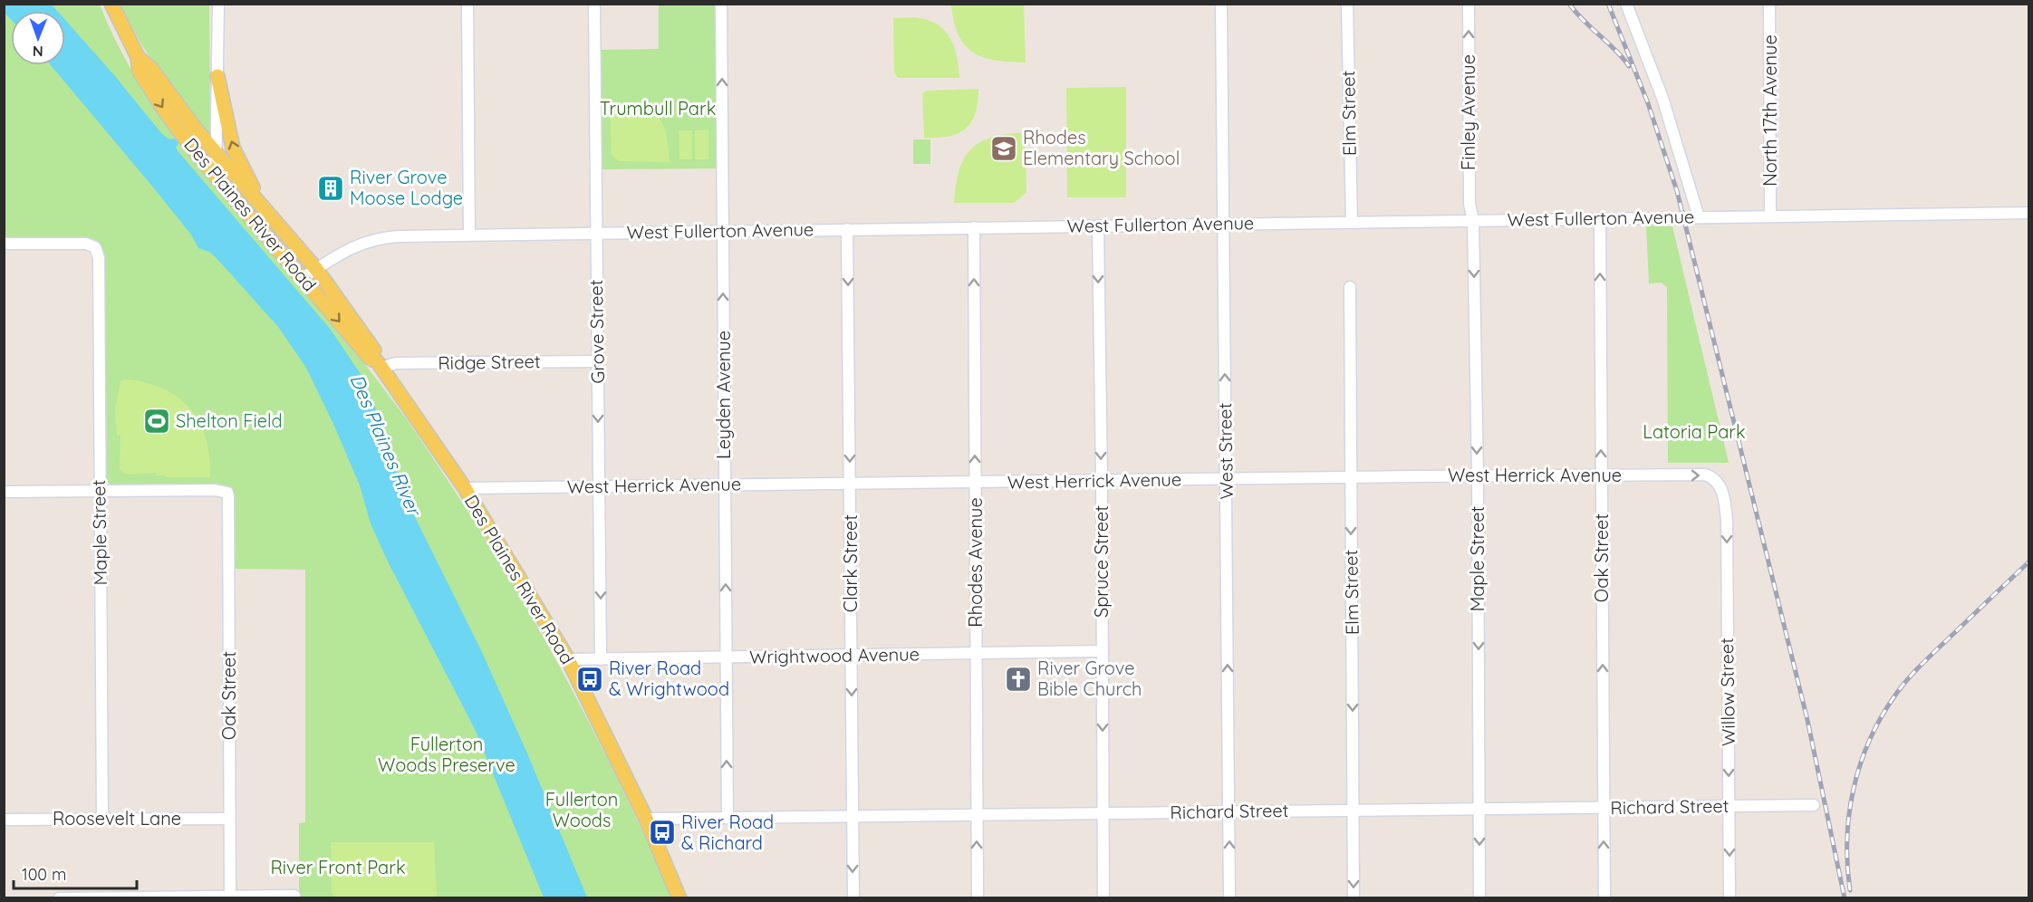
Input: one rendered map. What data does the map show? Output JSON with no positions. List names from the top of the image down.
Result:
{
  "streets": {
    "main road": ["Des Plaines River Road"],
    "street": [
      "North 17th Avenue",
      "Finley Avenue",
      "Elm Street",
      "West Fullerton Avenue",
      "Grove Street",
      "Ridge Street",
      "Leyden Avenue",
      "West Street",
      "West Herrick Avenue",
      "Maple Street",
      "Oak Street",
      "Spruce Street",
      "Rhodes Avenue",
      "Clark Street",
      "Wrightwood Avenue",
      "Willow Street",
      "Richard Street",
      "Roosevelt Lane"
    ]
  },
  "crossings": [
    ["North 17th Avenue", "West Fullerton Avenue"],
    ["Finley Avenue", "West Fullerton Avenue"],
    ["Finley Avenue", "Maple Street"],
    ["Elm Street", "West Fullerton Avenue"],
    ["Elm Street", "West Herrick Avenue"],
    ["Elm Street", "Richard Street"],
    ["Des Plaines River Road", "West Fullerton Avenue"],
    ["Des Plaines River Road", "Ridge Street"],
    ["Des Plaines River Road", "West Herrick Avenue"],
    ["Des Plaines River Road", "Wrightwood Avenue"],
    ["Des Plaines River Road", "Richard Street"],
    ["West Fullerton Avenue", "Grove Street"],
    ["West Fullerton Avenue", "Leyden Avenue"],
    ["West Fullerton Avenue", "West Street"],
    ["West Fullerton Avenue", "Maple Street"],
    ["West Fullerton Avenue", "Oak Street"],
    ["West Fullerton Avenue", "Spruce Street"],
    ["West Fullerton Avenue", "Rhodes Avenue"],
    ["West Fullerton Avenue", "Clark Street"],
    ["Grove Street", "Ridge Street"],
    ["Grove Street", "West Herrick Avenue"],
    ["Grove Street", "Wrightwood Avenue"],
    ["Leyden Avenue", "West Herrick Avenue"],
    ["Leyden Avenue", "Wrightwood Avenue"],
    ["Leyden Avenue", "Richard Street"],
    ["West Street", "West Herrick Avenue"],
    ["West Street", "Richard Street"],
    ["West Herrick Avenue", "Maple Street"],
    ["West Herrick Avenue", "Oak Street"],
    ["West Herrick Avenue", "Spruce Street"],
    ["West Herrick Avenue", "Rhodes Avenue"],
    ["West Herrick Avenue", "Clark Street"],
    ["West Herrick Avenue", "Willow Street"],
    ["Maple Street", "Oak Street"],
    ["Maple Street", "Richard Street"],
    ["Maple Street", "Roosevelt Lane"],
    ["Oak Street", "Richard Street"],
    ["Oak Street", "Roosevelt Lane"],
    ["Spruce Street", "Wrightwood Avenue"],
    ["Spruce Street", "Richard Street"],
    ["Rhodes Avenue", "Wrightwood Avenue"],
    ["Rhodes Avenue", "Richard Street"],
    ["Clark Street", "Wrightwood Avenue"],
    ["Clark Street", "Richard Street"],
    ["Willow Street", "Richard Street"]
  ],
  "one_way": [
    "Finley Avenue",
    "Elm Street",
    "Grove Street",
    "Leyden Avenue",
    "West Street",
    "Maple Street",
    "Oak Street",
    "Spruce Street",
    "Rhodes Avenue",
    "Clark Street",
    "Willow Street"
  ],
  "water": ["Des Plaines River"],
  "parks": [
    "Trumbull Park",
    "Latoria Park",
    "Fullerton Woods Preserve",
    "Fullerton Woods",
    "River Front Park"
  ],
  "places": {
    "school or university": ["Rhodes Elementary School"],
    "building": ["River Grove Moose Lodge"],
    "sports": ["Shelton Field"],
    "bus stop": ["River Road & Wrightwood", "River Road & Richard"],
    "church": ["River Grove Bible Church"]
  },
  "scale_bar": "100 m",
  "north": "bottom"
}
